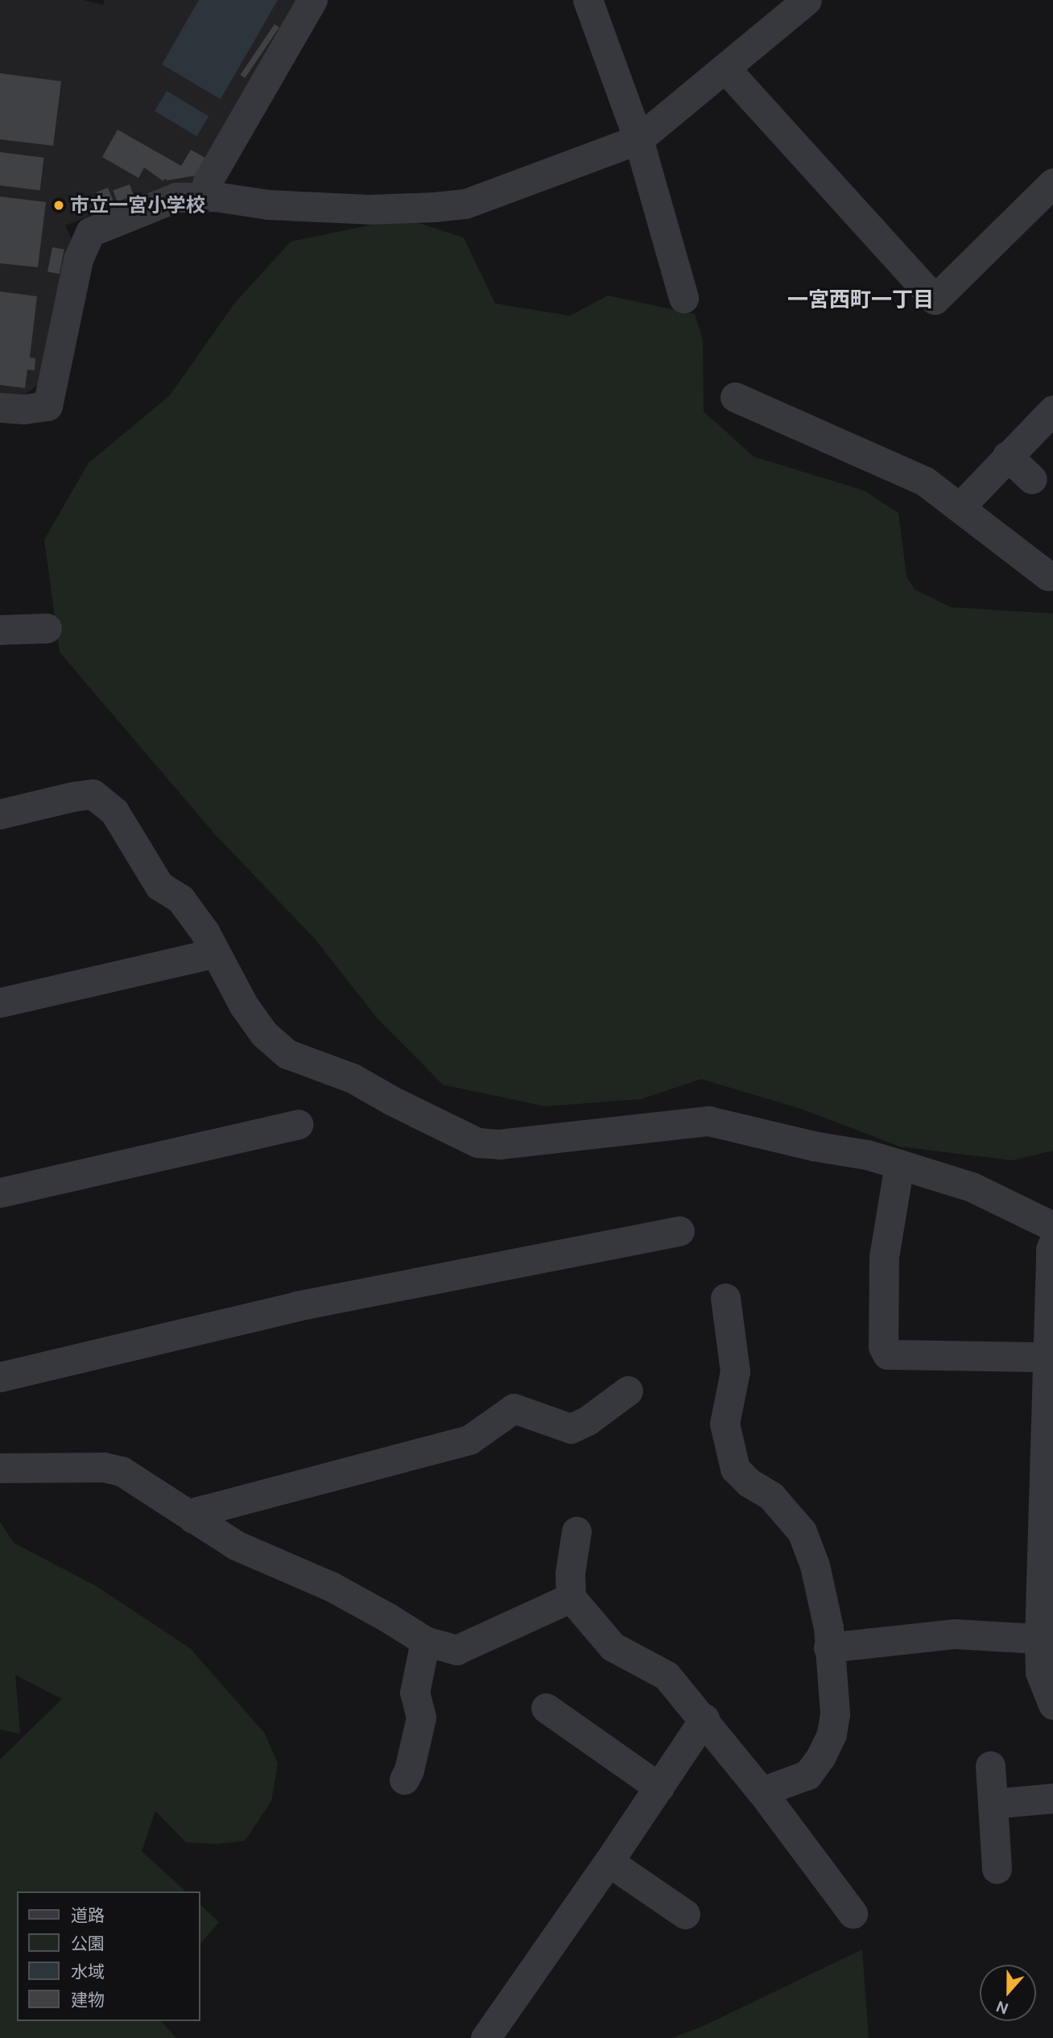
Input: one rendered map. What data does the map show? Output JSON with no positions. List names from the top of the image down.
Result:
{
  "districts": ["一宮西町一丁目"],
  "places": ["市立一宮小学校"],
  "legend": [
    "道路",
    "公園",
    "水域",
    "建物"
  ],
  "north": "bottom"
}
